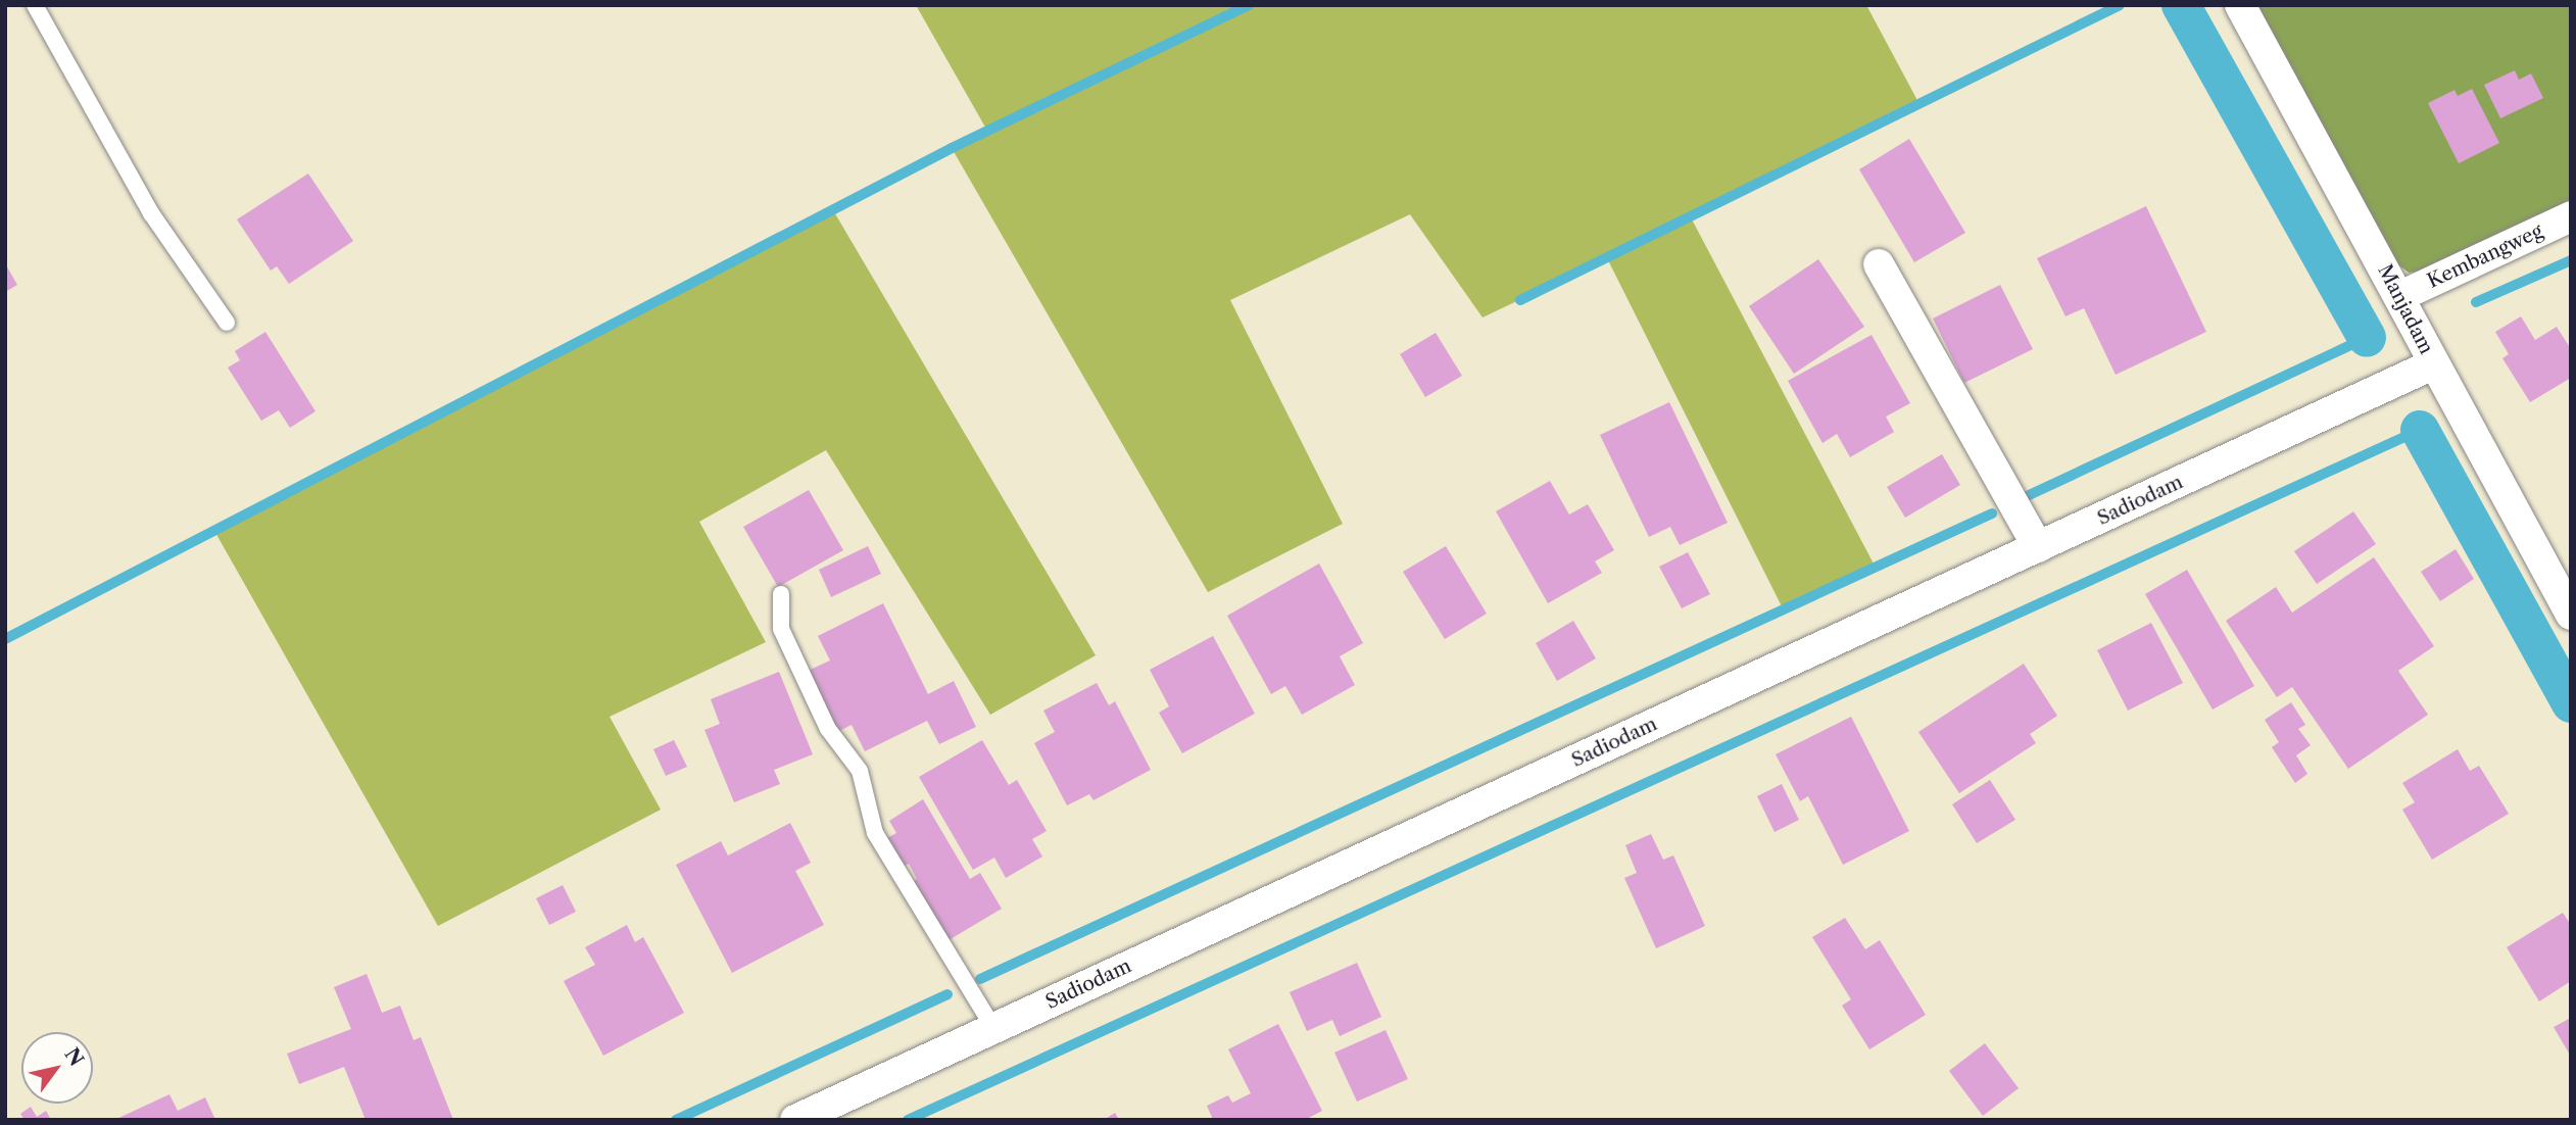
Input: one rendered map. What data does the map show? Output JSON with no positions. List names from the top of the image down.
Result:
{
  "streets": {
    "street": ["Kembangweg", "Manjadam", "Sadiodam"]
  },
  "crossings": [
    ["Kembangweg", "Manjadam"],
    ["Manjadam", "Sadiodam"]
  ],
  "north": "top right"
}
